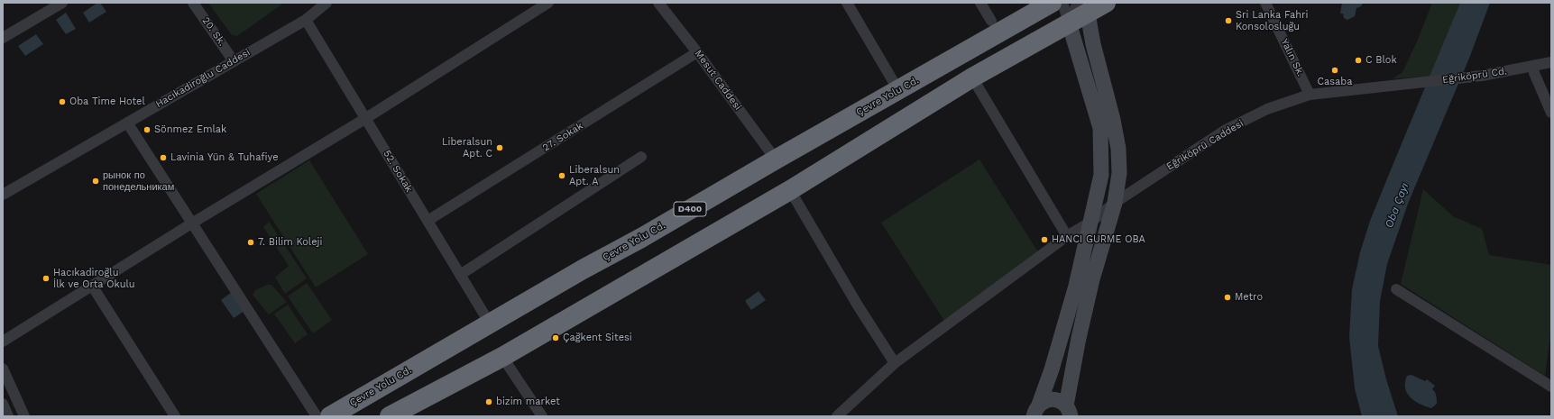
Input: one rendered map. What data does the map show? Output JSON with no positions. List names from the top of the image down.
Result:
{
  "streets": {
    "highway": ["Çevre Yolu Cd.", "D400"],
    "street": [
      "20. Sk.",
      "Yalın Sk.",
      "Eğriköprü Cd.",
      "Hacıkadiroğlu Caddesi",
      "Mesut Caddesi",
      "27. Sokak",
      "Eğriköprü Caddesi",
      "52. Sokak"
    ]
  },
  "crossings": [
    ["20. Sk.", "Hacıkadiroğlu Caddesi"],
    ["Yalın Sk.", "Eğriköprü Caddesi"],
    ["Eğriköprü Cd.", "Eğriköprü Caddesi"],
    ["Hacıkadiroğlu Caddesi", "52. Sokak"],
    ["Mesut Caddesi", "Çevre Yolu Cd."],
    ["Mesut Caddesi", "27. Sokak"],
    ["Çevre Yolu Cd.", "52. Sokak"],
    ["27. Sokak", "52. Sokak"]
  ],
  "water": ["Oba Çayı"],
  "places": [
    "Sri Lanka Fahri Konsolosluğu",
    "C Blok",
    "Casaba",
    "Oba Time Hotel",
    "Sönmez Emlak",
    "Liberalsun Apt. C",
    "Lavinia Yün & Tuhafiye",
    "Liberalsun Apt. A",
    "рынок по понедельникам",
    "HANCI GURME OBA",
    "7. Bilim Koleji",
    "Hacıkadiroğlu İlk ve Orta Okulu",
    "Metro",
    "Çağkent Sitesi",
    "bizim market"
  ]
}
